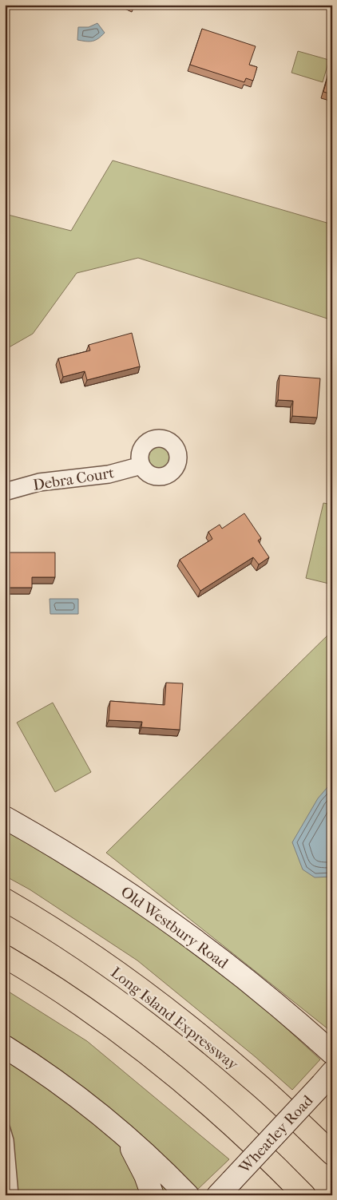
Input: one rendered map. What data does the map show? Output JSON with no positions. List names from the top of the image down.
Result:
{
  "streets": {
    "highway": ["Long Island Expressway"],
    "main road": ["Old Westbury Road", "Wheatley Road"],
    "street": ["Debra Court"]
  }
}
